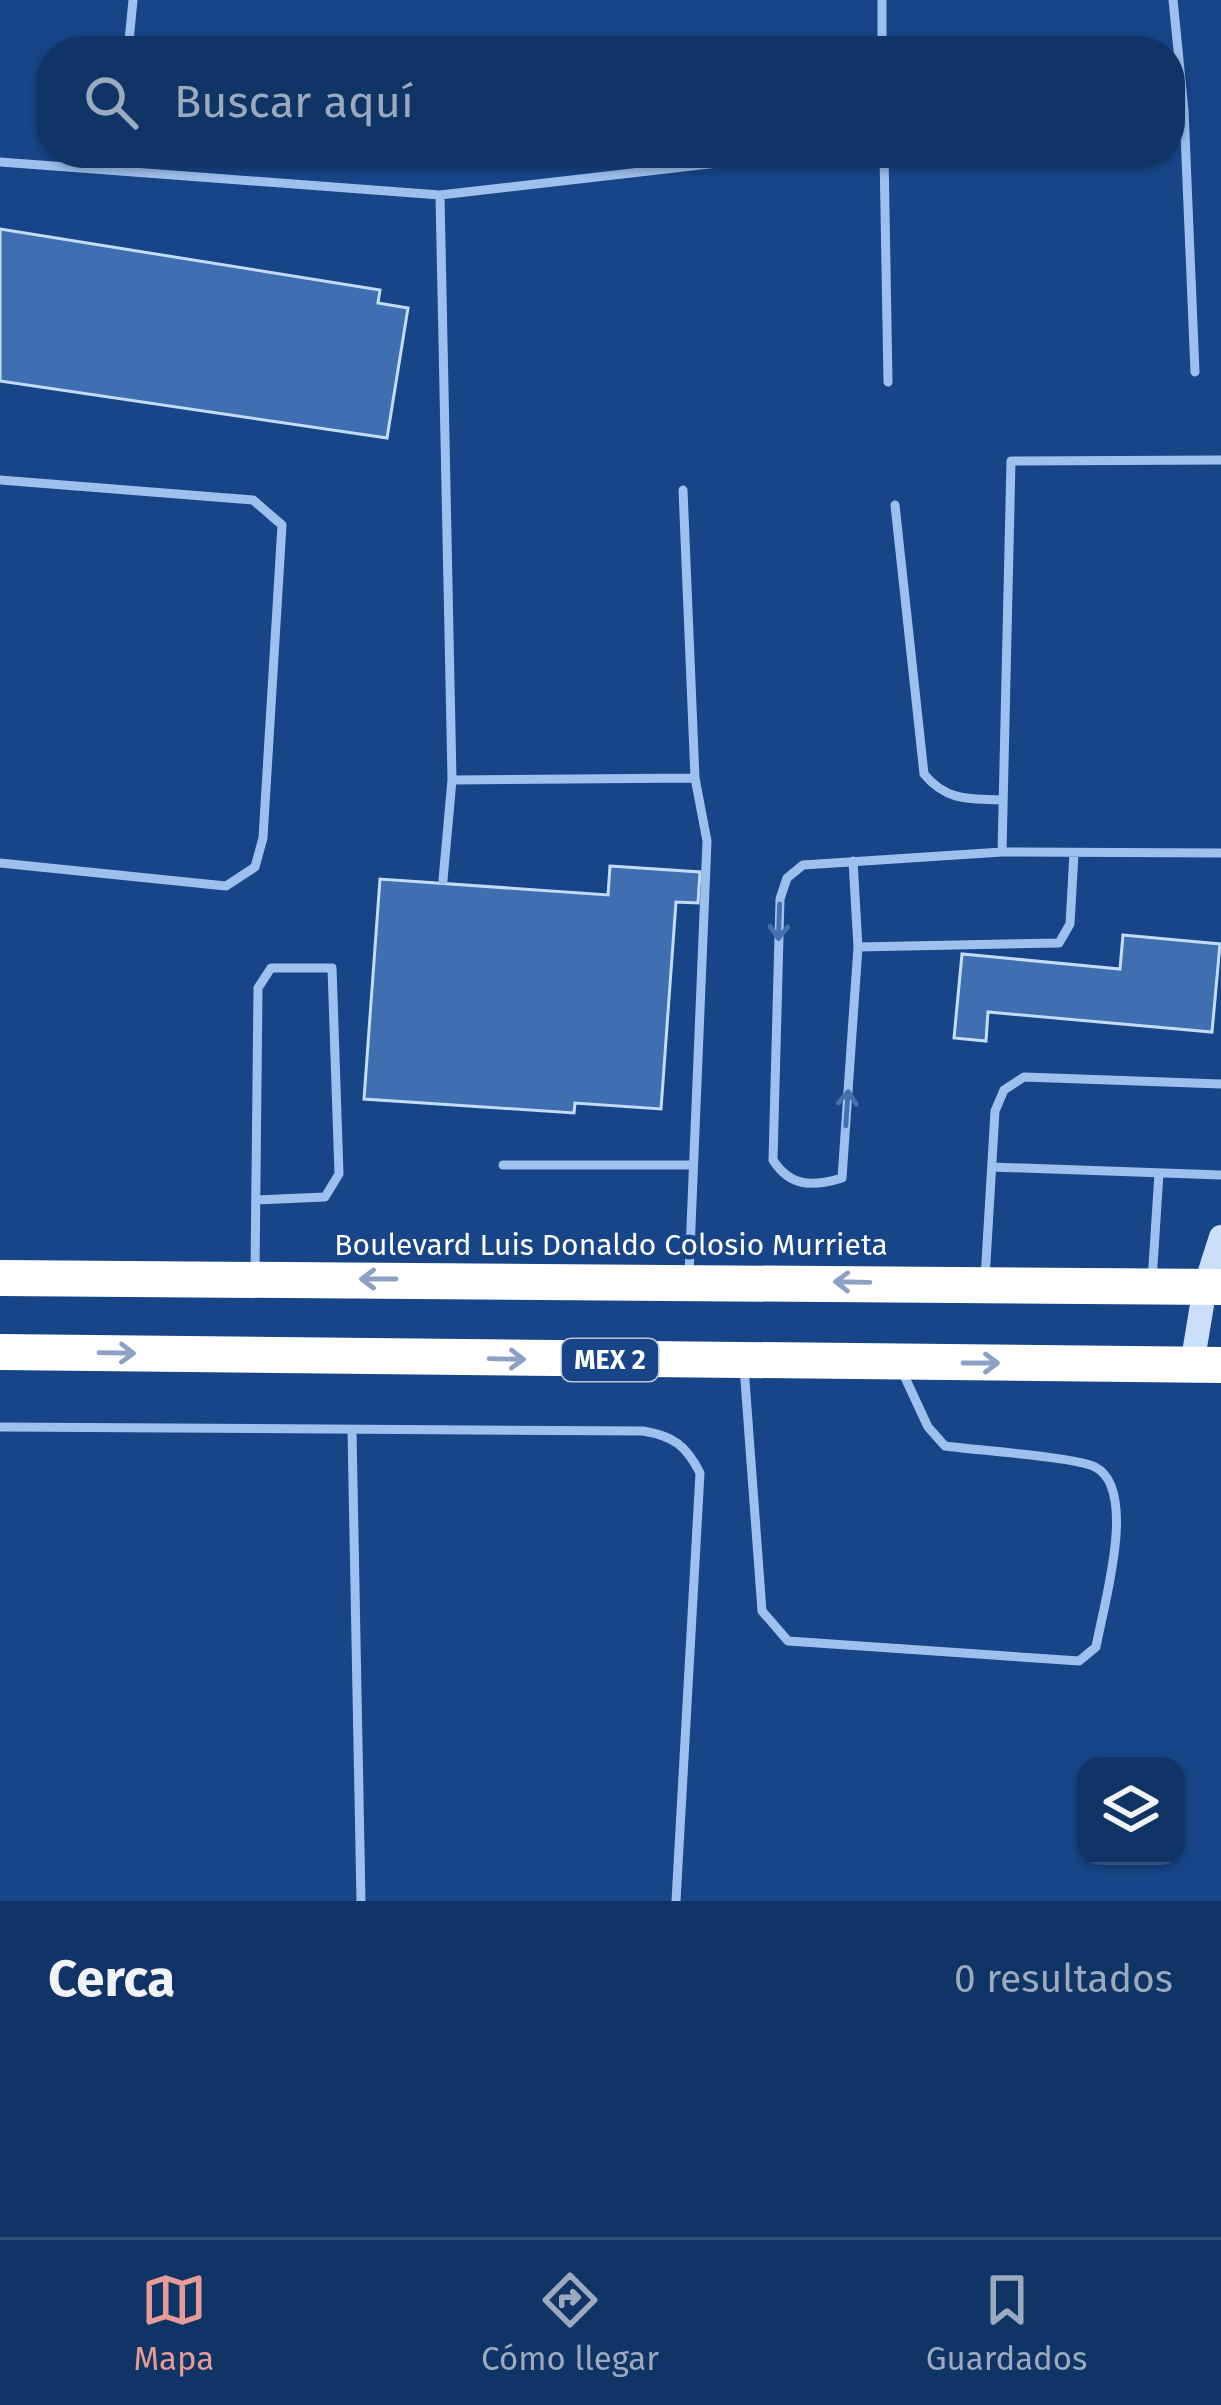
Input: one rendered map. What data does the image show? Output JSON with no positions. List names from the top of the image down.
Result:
{
  "streets": {
    "highway": ["Boulevard Luis Donaldo Colosio Murrieta", "MEX 2"]
  },
  "page": {
    "search": "Buscar aquí",
    "heading": ["Cerca", "0 resultados"],
    "nav": ["Mapa", "Cómo llegar", "Guardados"]
  }
}
